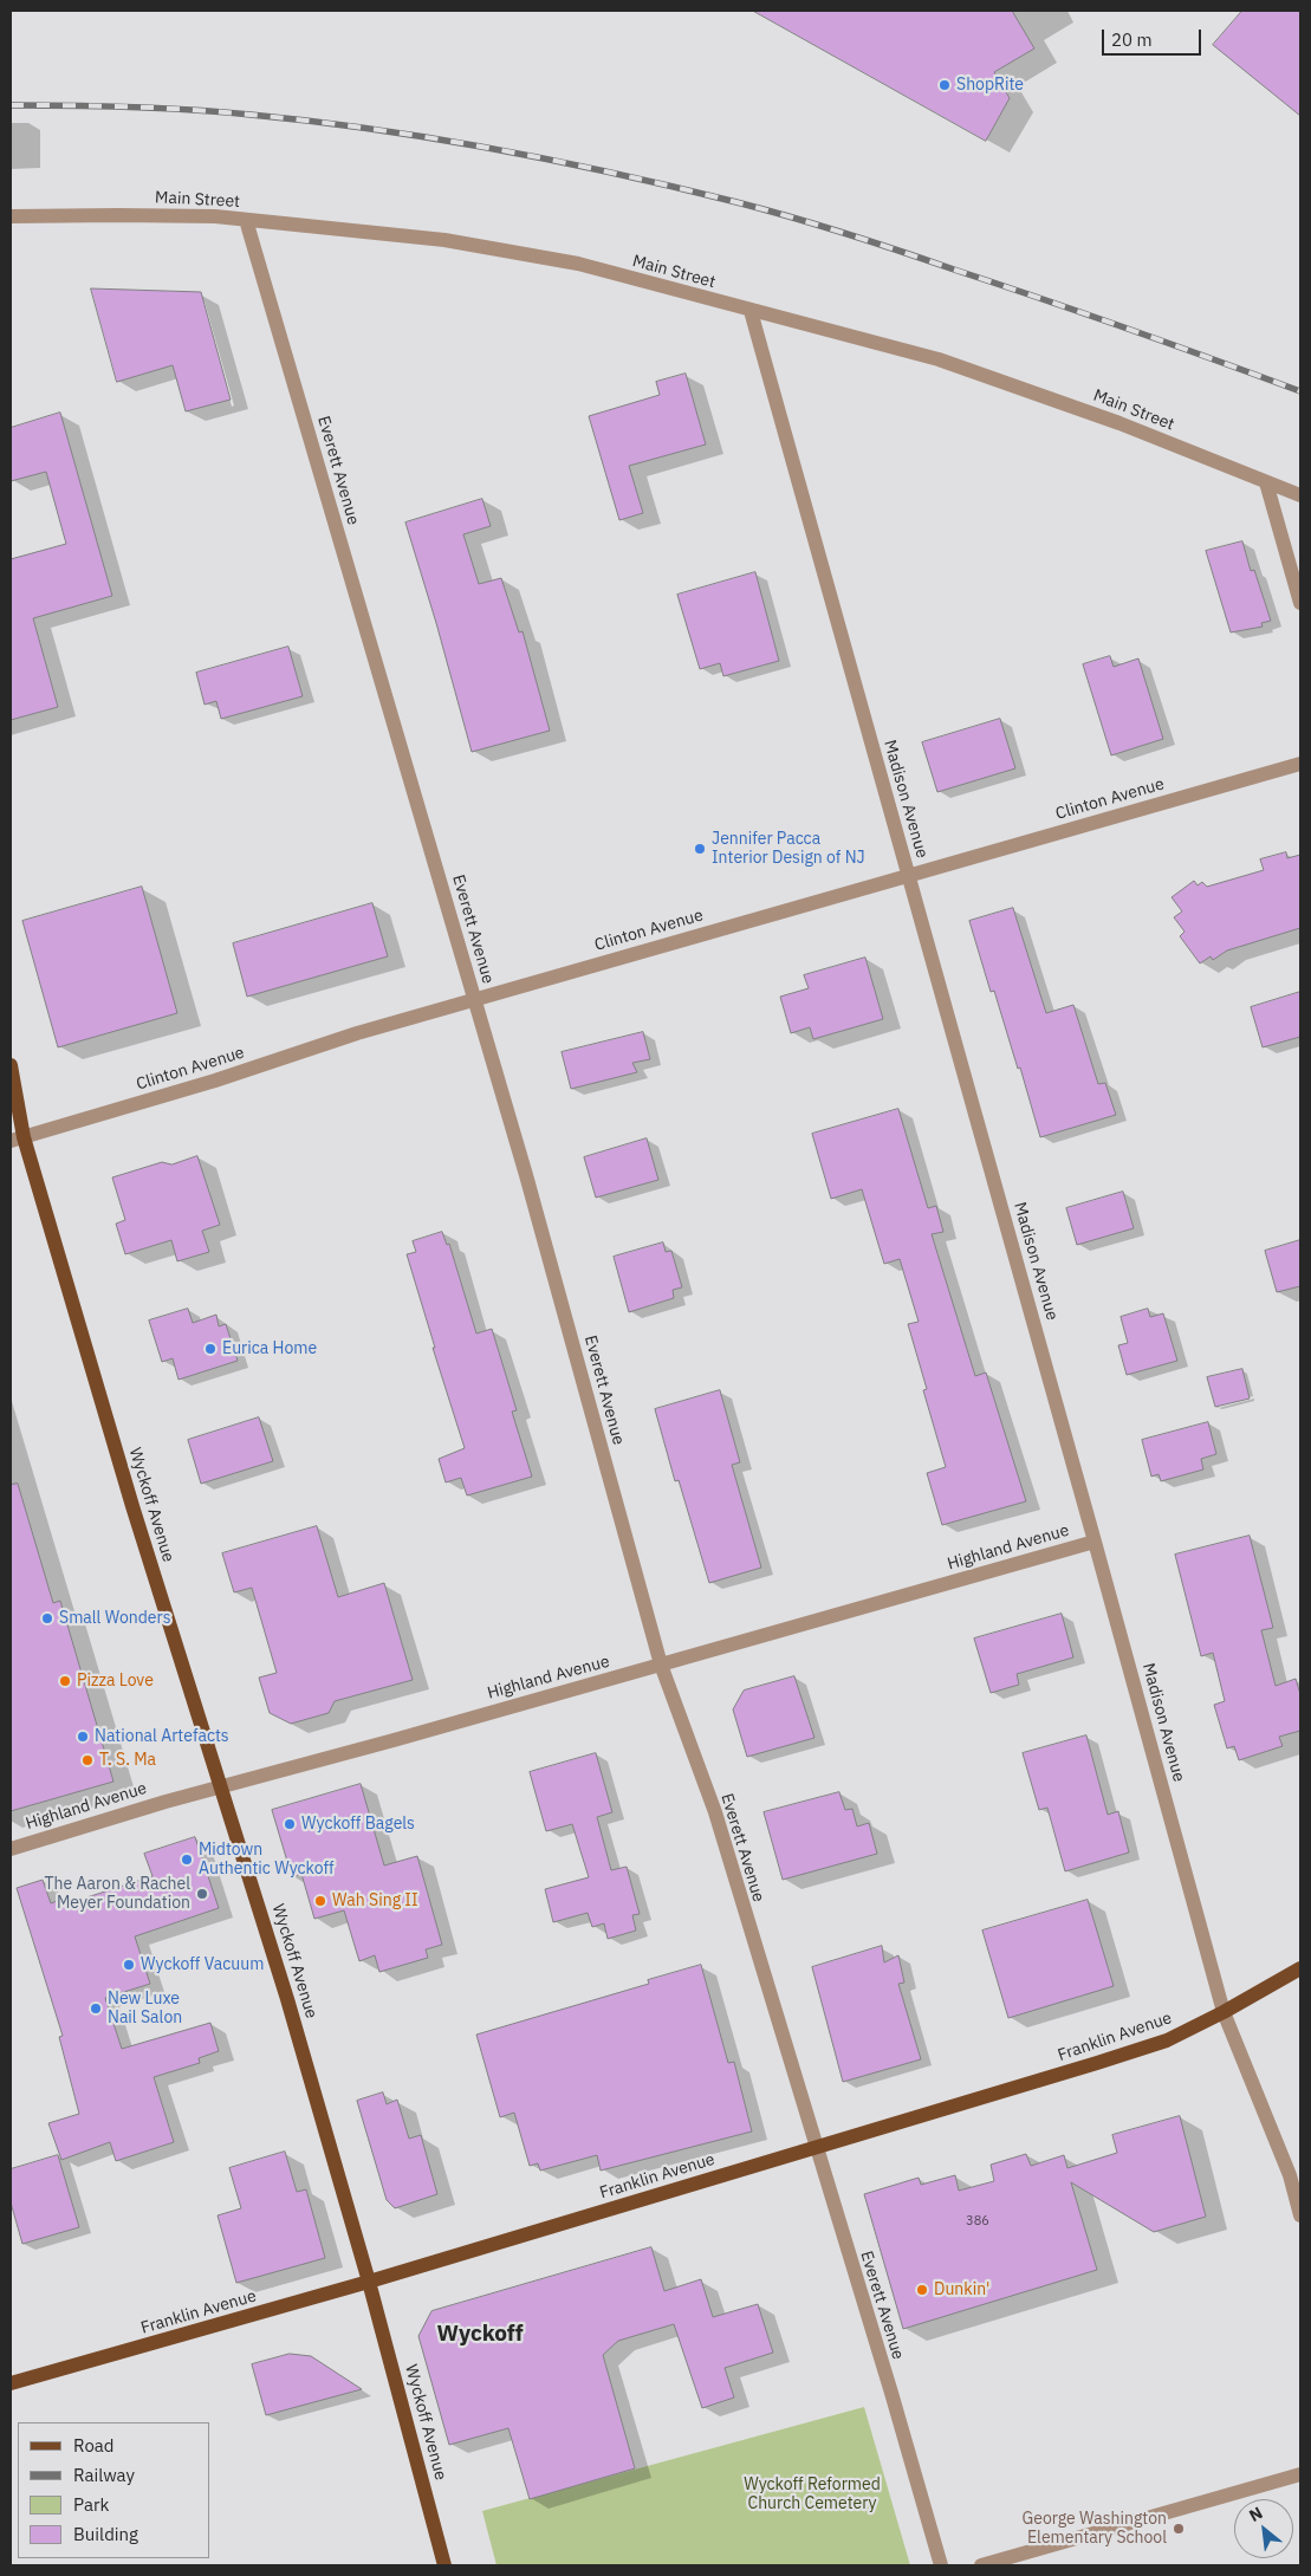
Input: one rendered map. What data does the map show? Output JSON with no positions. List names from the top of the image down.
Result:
{
  "streets": {
    "main road": ["Wyckoff Avenue", "Franklin Avenue"],
    "street": [
      "Main Street",
      "Everett Avenue",
      "Madison Avenue",
      "Clinton Avenue",
      "Highland Avenue"
    ]
  },
  "crossings": [
    ["Main Street", "Everett Avenue"],
    ["Main Street", "Madison Avenue"],
    ["Everett Avenue", "Clinton Avenue"],
    ["Everett Avenue", "Highland Avenue"],
    ["Everett Avenue", "Franklin Avenue"],
    ["Madison Avenue", "Clinton Avenue"],
    ["Madison Avenue", "Highland Avenue"],
    ["Madison Avenue", "Franklin Avenue"],
    ["Clinton Avenue", "Wyckoff Avenue"],
    ["Wyckoff Avenue", "Highland Avenue"],
    ["Wyckoff Avenue", "Franklin Avenue"]
  ],
  "districts": ["Wyckoff"],
  "parks": ["Wyckoff Reformed Church Cemetery"],
  "places": [
    "ShopRite",
    "Jennifer Pacca Interior Design of NJ",
    "Eurica Home",
    "Small Wonders",
    "Pizza Love",
    "National Artefacts",
    "T. S. Ma",
    "Wyckoff Bagels",
    "Midtown Authentic Wyckoff",
    "The Aaron & Rachel Meyer Foundation",
    "Wah Sing II",
    "Wyckoff Vacuum",
    "New Luxe Nail Salon",
    "Dunkin'",
    "George Washington Elementary School"
  ],
  "house_numbers": ["386"],
  "legend": [
    "Road",
    "Railway",
    "Park",
    "Building"
  ],
  "scale_bar": "20 m",
  "north": "top left"
}
